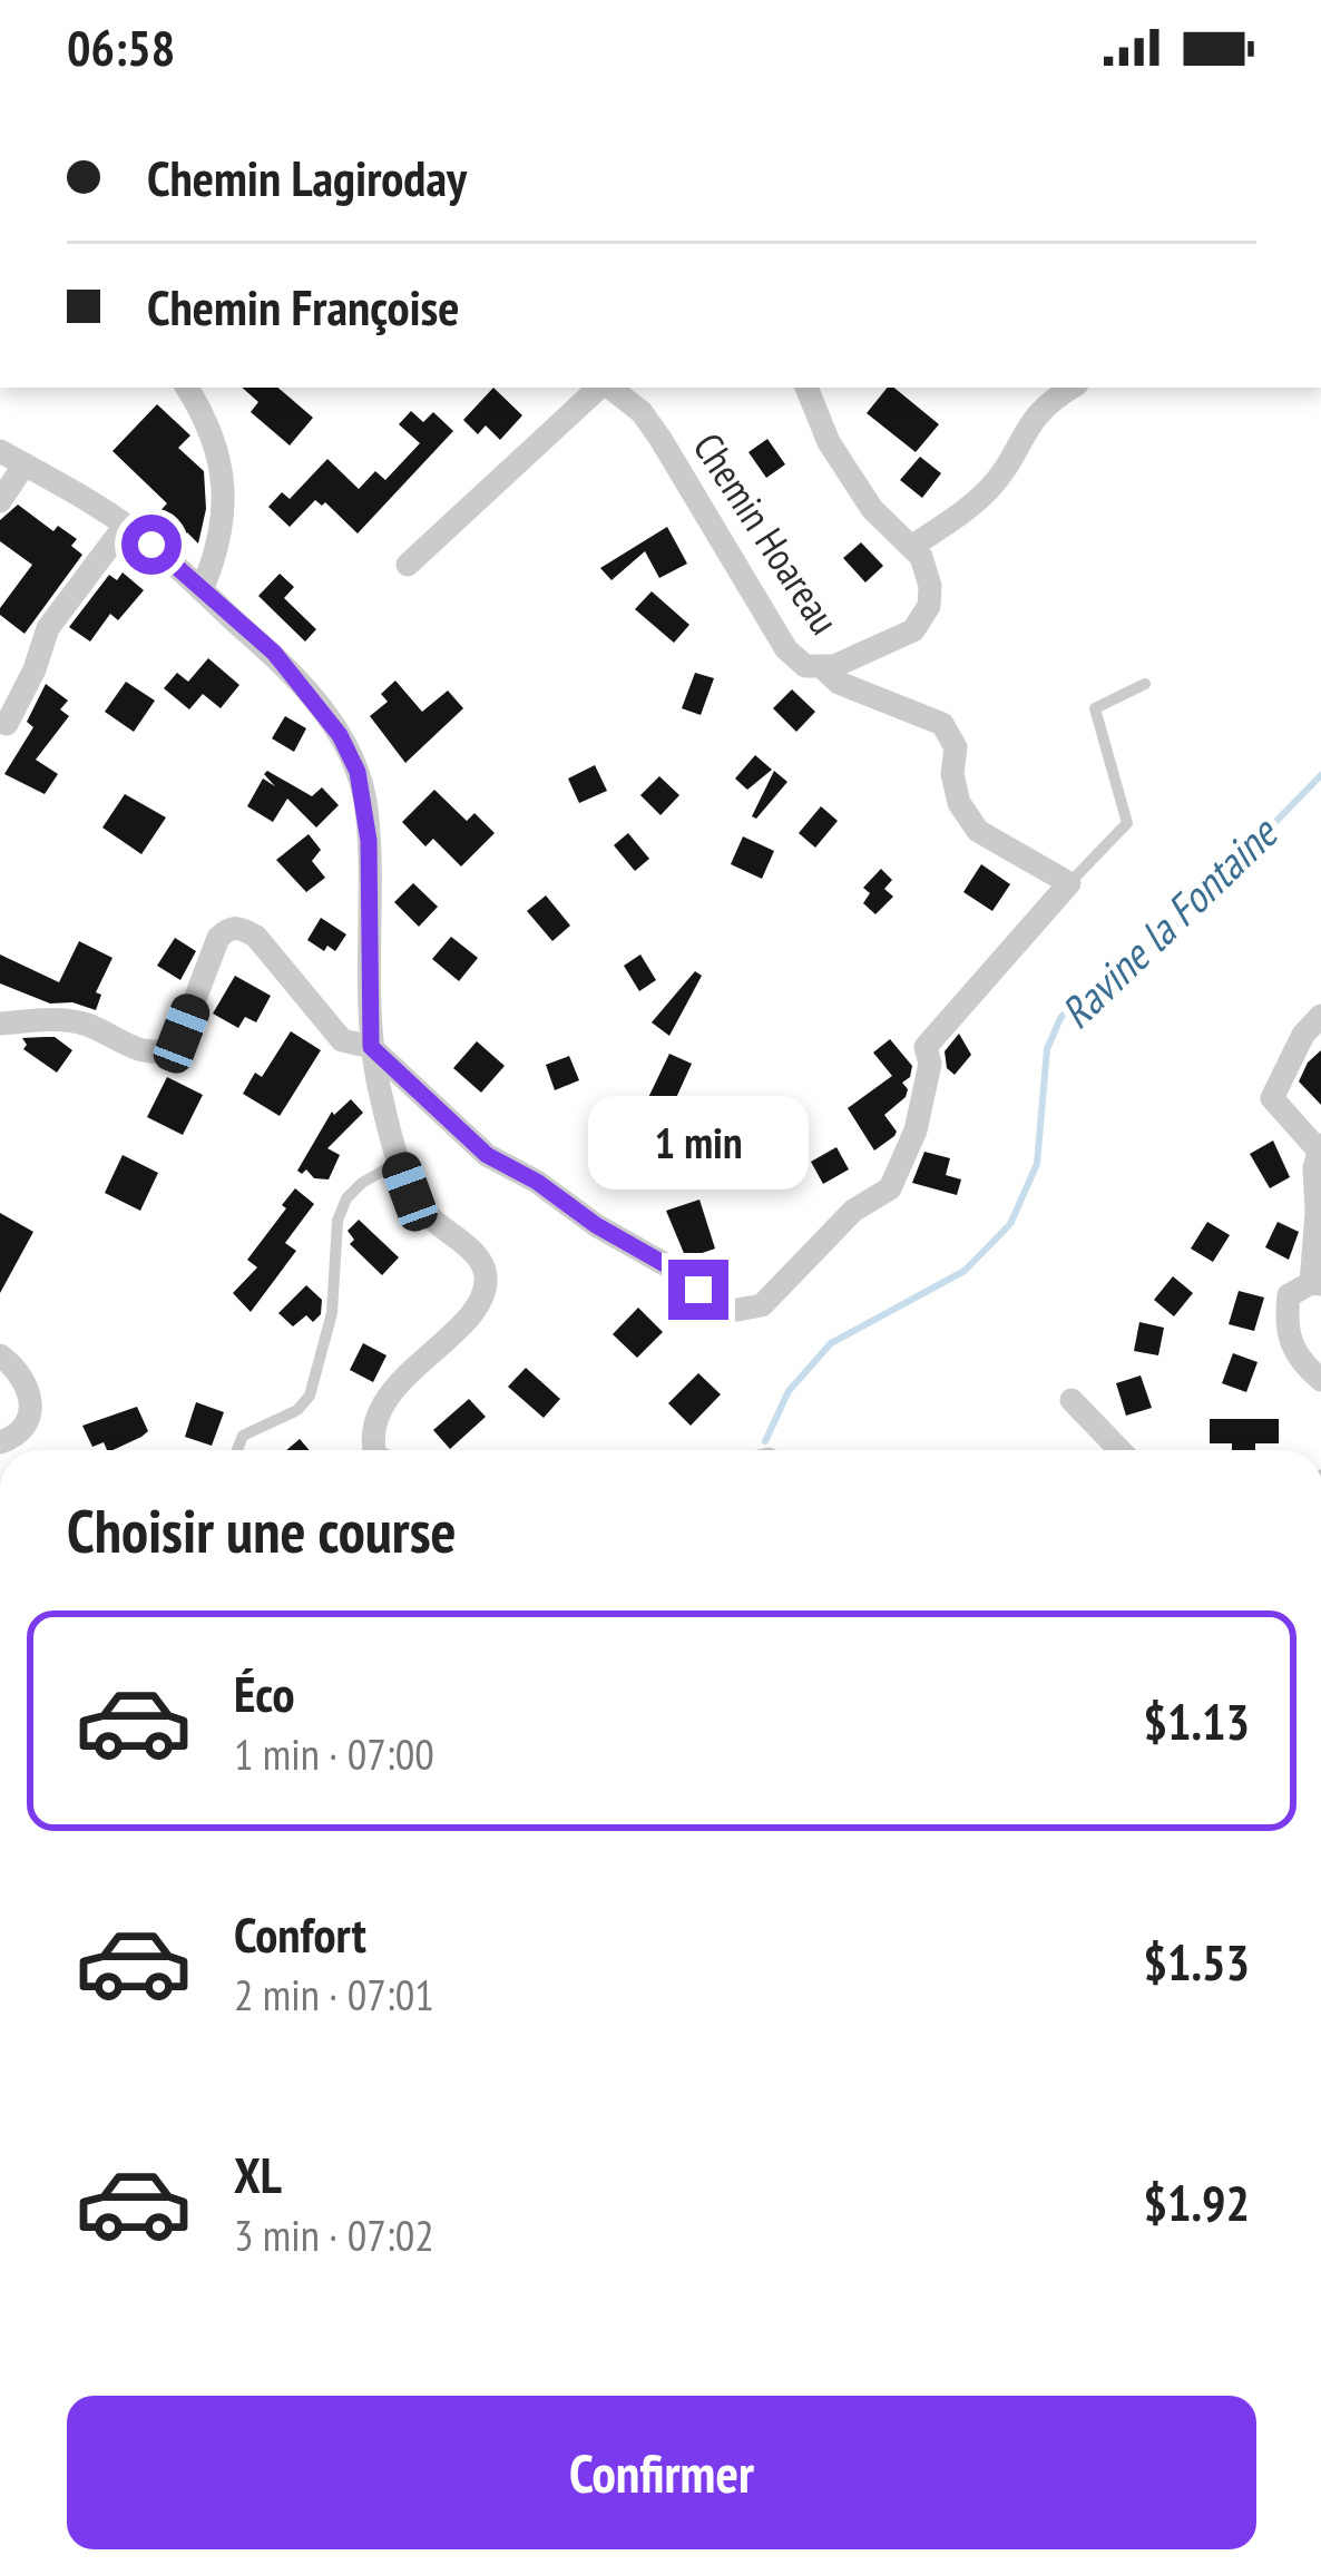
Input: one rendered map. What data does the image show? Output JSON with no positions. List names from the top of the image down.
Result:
{
  "streets": {
    "street": ["Chemin Hoareau"]
  },
  "water": ["Ravine la Fontaine"],
  "page": {
    "status": "06:58",
    "banner": ["Chemin Lagiroday", "Chemin Françoise"],
    "bubble": "1 min",
    "heading": "Choisir une course",
    "list": [
      {
        "name": "Éco",
        "note": "1 min · 07:00",
        "value": "$1.13"
      },
      {
        "name": "Confort",
        "note": "2 min · 07:01",
        "value": "$1.53"
      },
      {
        "name": "XL",
        "note": "3 min · 07:02",
        "value": "$1.92"
      }
    ],
    "buttons": "Confirmer"
  }
}
